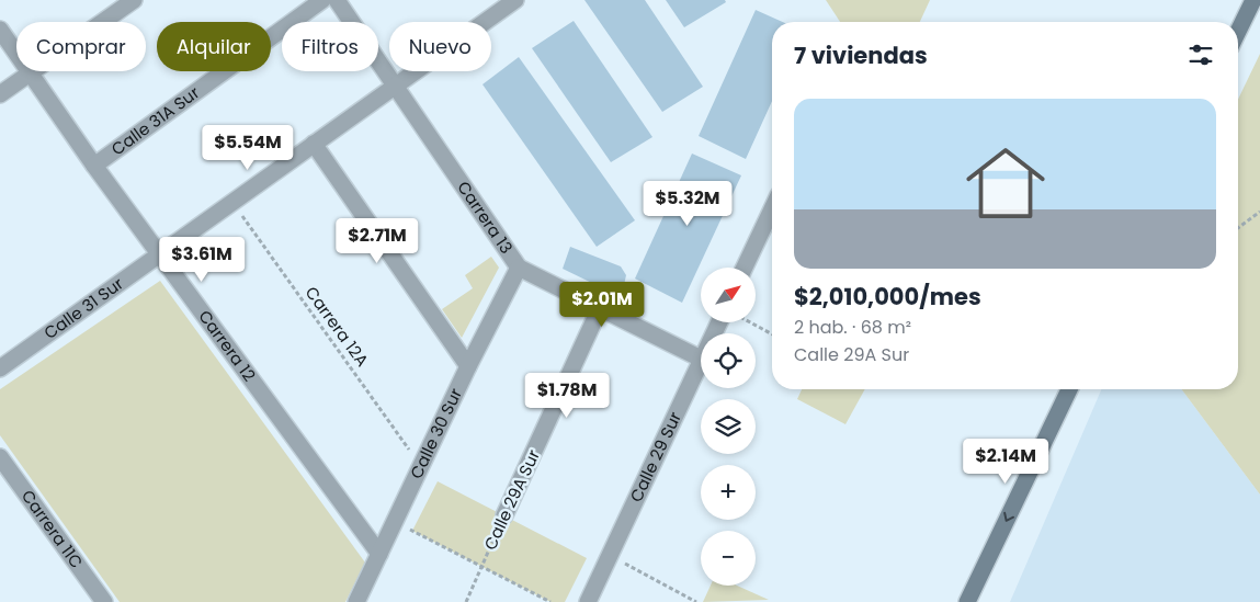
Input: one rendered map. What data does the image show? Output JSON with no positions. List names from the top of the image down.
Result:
{
  "streets": {
    "street": [
      "Calle 31A Sur",
      "Carrera 13",
      "Calle 31 Sur",
      "Carrera 12",
      "Calle 30 Sur",
      "Calle 29 Sur",
      "Calle 29A Sur",
      "Carrera 11C"
    ],
    "path": ["Carrera 12A"]
  },
  "crossings": [
    ["Calle 31A Sur", "Carrera 12"],
    ["Carrera 13", "Calle 31 Sur"],
    ["Carrera 13", "Calle 30 Sur"],
    ["Carrera 13", "Calle 29 Sur"],
    ["Carrera 13", "Calle 29A Sur"],
    ["Calle 31 Sur", "Carrera 12A"],
    ["Calle 31 Sur", "Carrera 12"],
    ["Carrera 12A", "Calle 30 Sur"],
    ["Carrera 12", "Calle 30 Sur"]
  ],
  "north": "top right",
  "page": {
    "chip": [
      "Comprar",
      "Alquilar",
      "Filtros",
      "Nuevo"
    ],
    "heading": "7 viviendas",
    "list": [
      {
        "name": "$2,010,000/mes",
        "note": "2 hab. · 68 m² · Calle 29A Sur"
      }
    ],
    "price": [
      "$5.54M",
      "$5.32M",
      "$2.71M",
      "$3.61M",
      "$2.01M",
      "$1.78M",
      "$2.14M"
    ],
    "map_buttons": ["+", "−"]
  }
}
